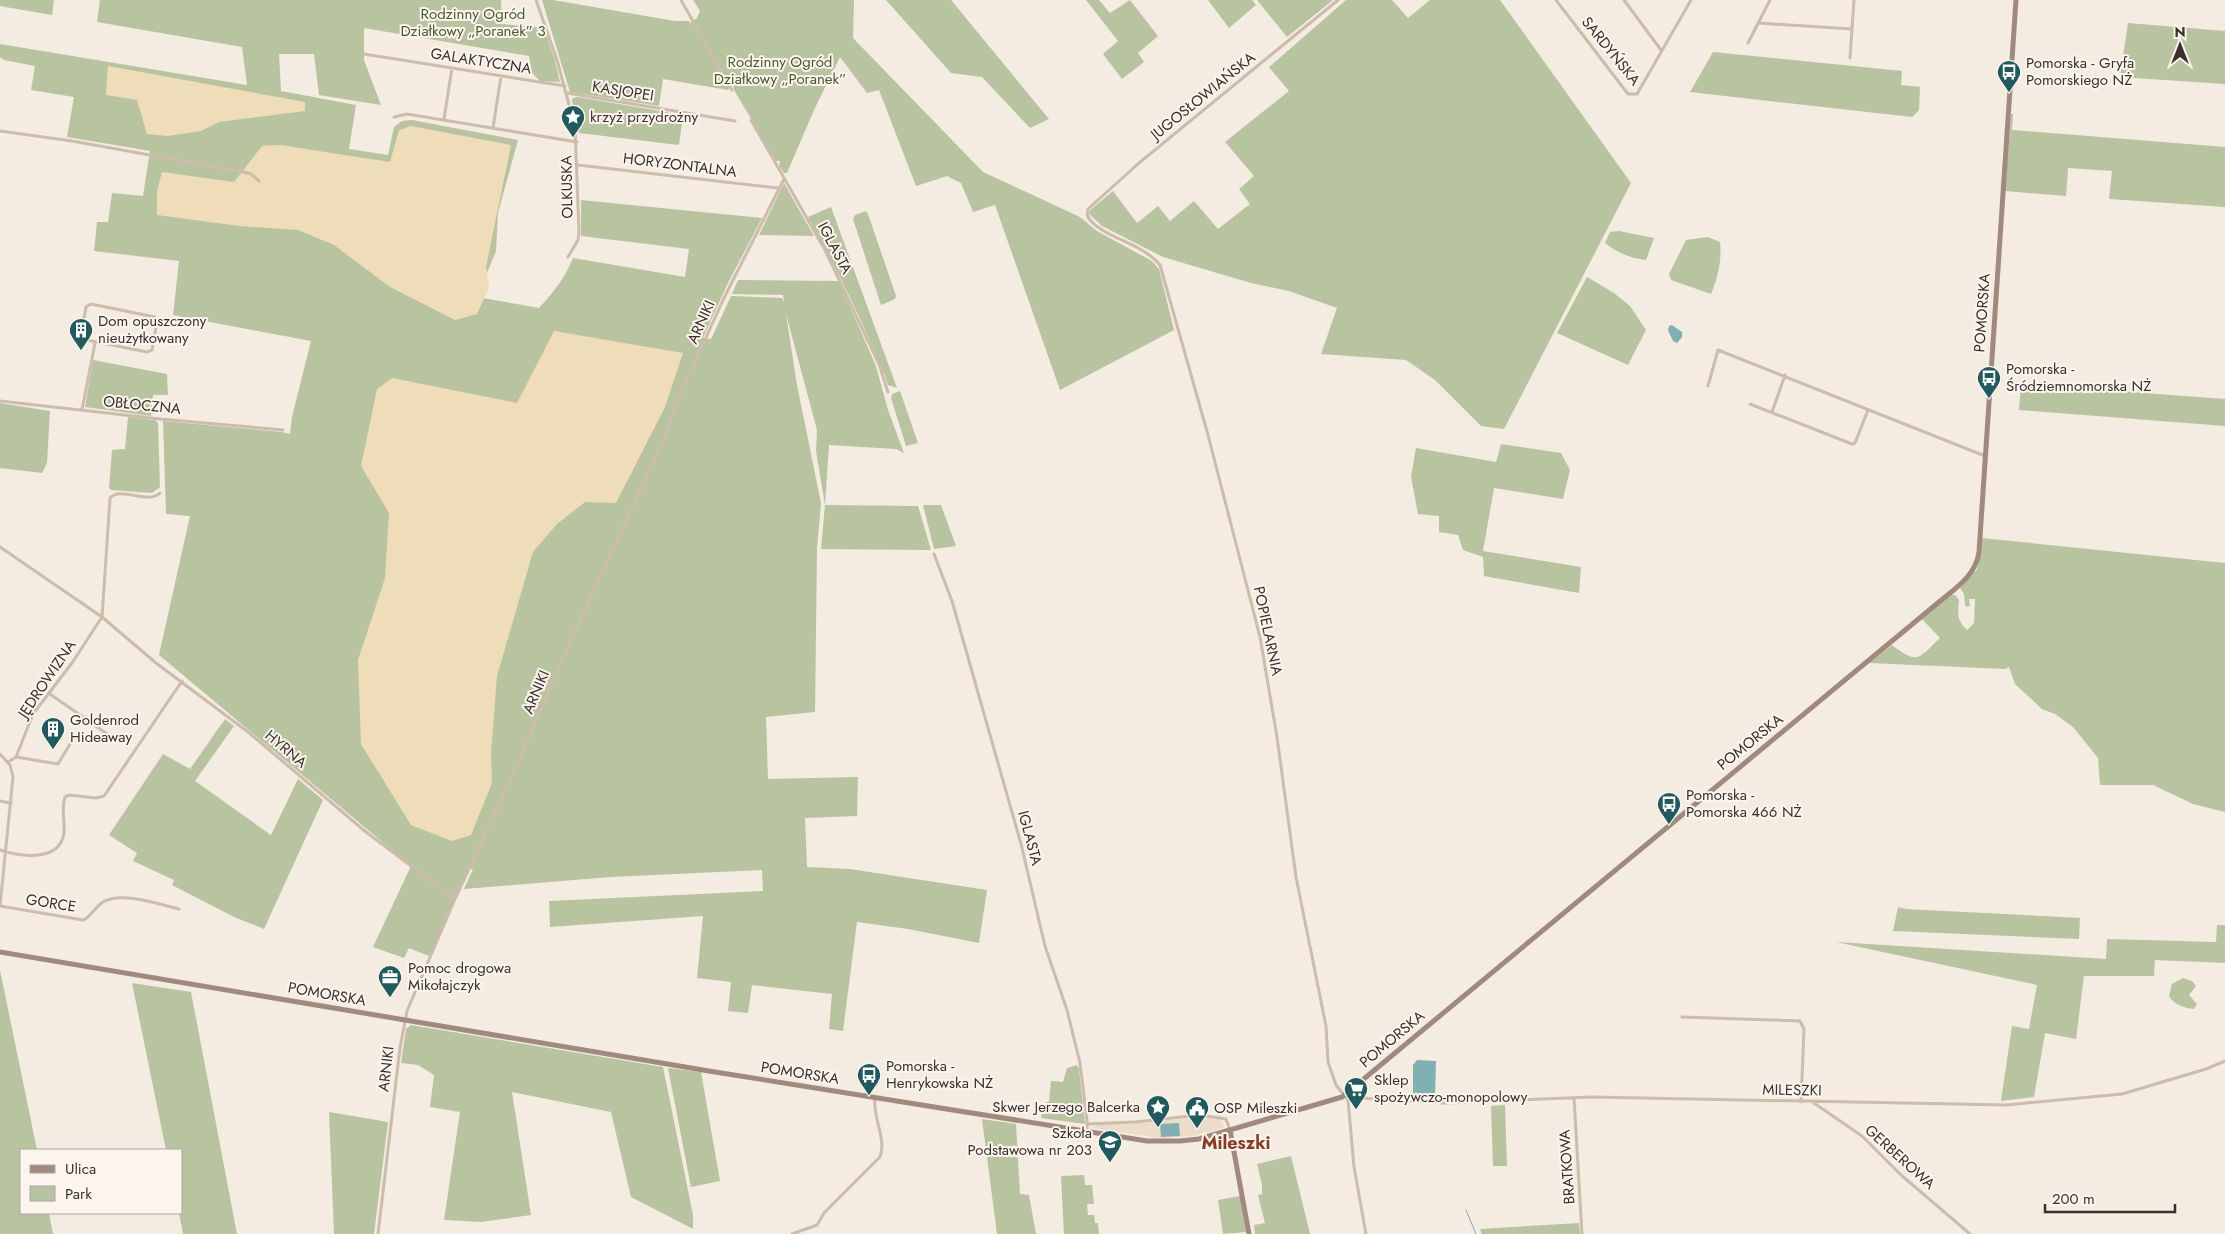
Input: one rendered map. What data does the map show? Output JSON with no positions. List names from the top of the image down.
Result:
{
  "streets": {
    "street": [
      "SARDYŃSKA",
      "GALAKTYCZNA",
      "KASJOPEI",
      "JUGOSŁOWIAŃSKA",
      "HORYZONTALNA",
      "OLKUSKA",
      "IGLASTA",
      "POMORSKA",
      "ARNIKI",
      "OBŁOCZNA",
      "POPIELARNIA",
      "JĘDROWIZNA",
      "HYRNA",
      "GORCE",
      "MILESZKI",
      "GERBEROWA",
      "BRATKOWA"
    ]
  },
  "crossings": [
    ["GALAKTYCZNA", "OLKUSKA"],
    ["KASJOPEI", "OLKUSKA"],
    ["JUGOSŁOWIAŃSKA", "POPIELARNIA"],
    ["HORYZONTALNA", "OLKUSKA"],
    ["HORYZONTALNA", "ARNIKI"],
    ["IGLASTA", "POMORSKA"],
    ["IGLASTA", "ARNIKI"],
    ["POMORSKA", "ARNIKI"],
    ["POMORSKA", "POPIELARNIA"],
    ["POMORSKA", "MILESZKI"],
    ["ARNIKI", "HYRNA"],
    ["JĘDROWIZNA", "HYRNA"],
    ["MILESZKI", "GERBEROWA"],
    ["MILESZKI", "BRATKOWA"]
  ],
  "districts": ["Mileszki"],
  "parks": ["Rodzinny Ogród Działkowy „Poranek” 3", "Rodzinny Ogród Działkowy „Poranek”"],
  "places": {
    "bus stop": [
      "Pomorska - Gryfa Pomorskiego NŻ",
      "Pomorska - Śródziemnomorska NŻ",
      "Pomorska - Pomorska 466 NŻ",
      "Pomorska - Henrykowska NŻ"
    ],
    "place": ["krzyż przydrożny", "Skwer Jerzego Balcerka"],
    "building": ["Dom opuszczony nieużytkowany", "Goldenrod Hideaway"],
    "office": ["Pomoc drogowa Mikołajczyk"],
    "supermarket": ["Sklep spożywczo-monopolowy"],
    "public building": ["OSP Mileszki"],
    "school or university": ["Szkoła Podstawowa nr 203"]
  },
  "legend": ["Ulica", "Park"],
  "scale_bar": "200 m",
  "north": "top"
}
